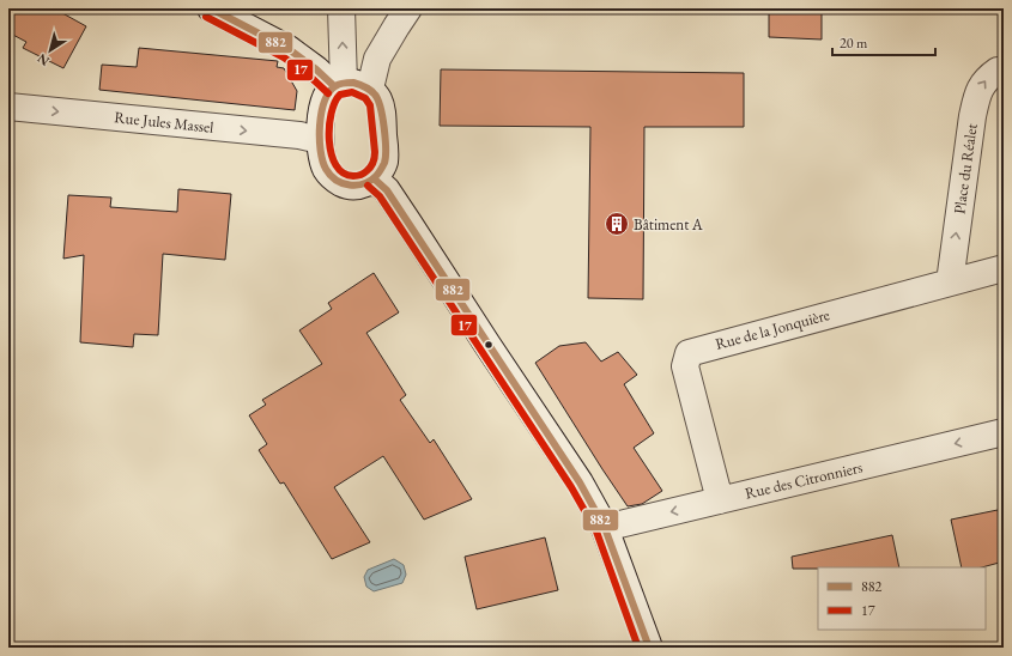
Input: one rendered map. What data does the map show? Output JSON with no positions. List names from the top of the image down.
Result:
{
  "streets": {
    "street": [
      "Rue Jules Massel",
      "Place du Réalet",
      "Rue de la Jonquière",
      "Rue des Citronniers"
    ]
  },
  "crossings": [
    ["Place du Réalet", "Rue de la Jonquière"],
    ["Rue de la Jonquière", "Rue des Citronniers"]
  ],
  "one_way": ["Place du Réalet", "Rue des Citronniers"],
  "places": {
    "building": ["Bâtiment A"]
  },
  "lines": ["transit line 882", "transit line 17"],
  "legend": ["882", "17"],
  "scale_bar": "20 m",
  "north": "bottom left"
}
